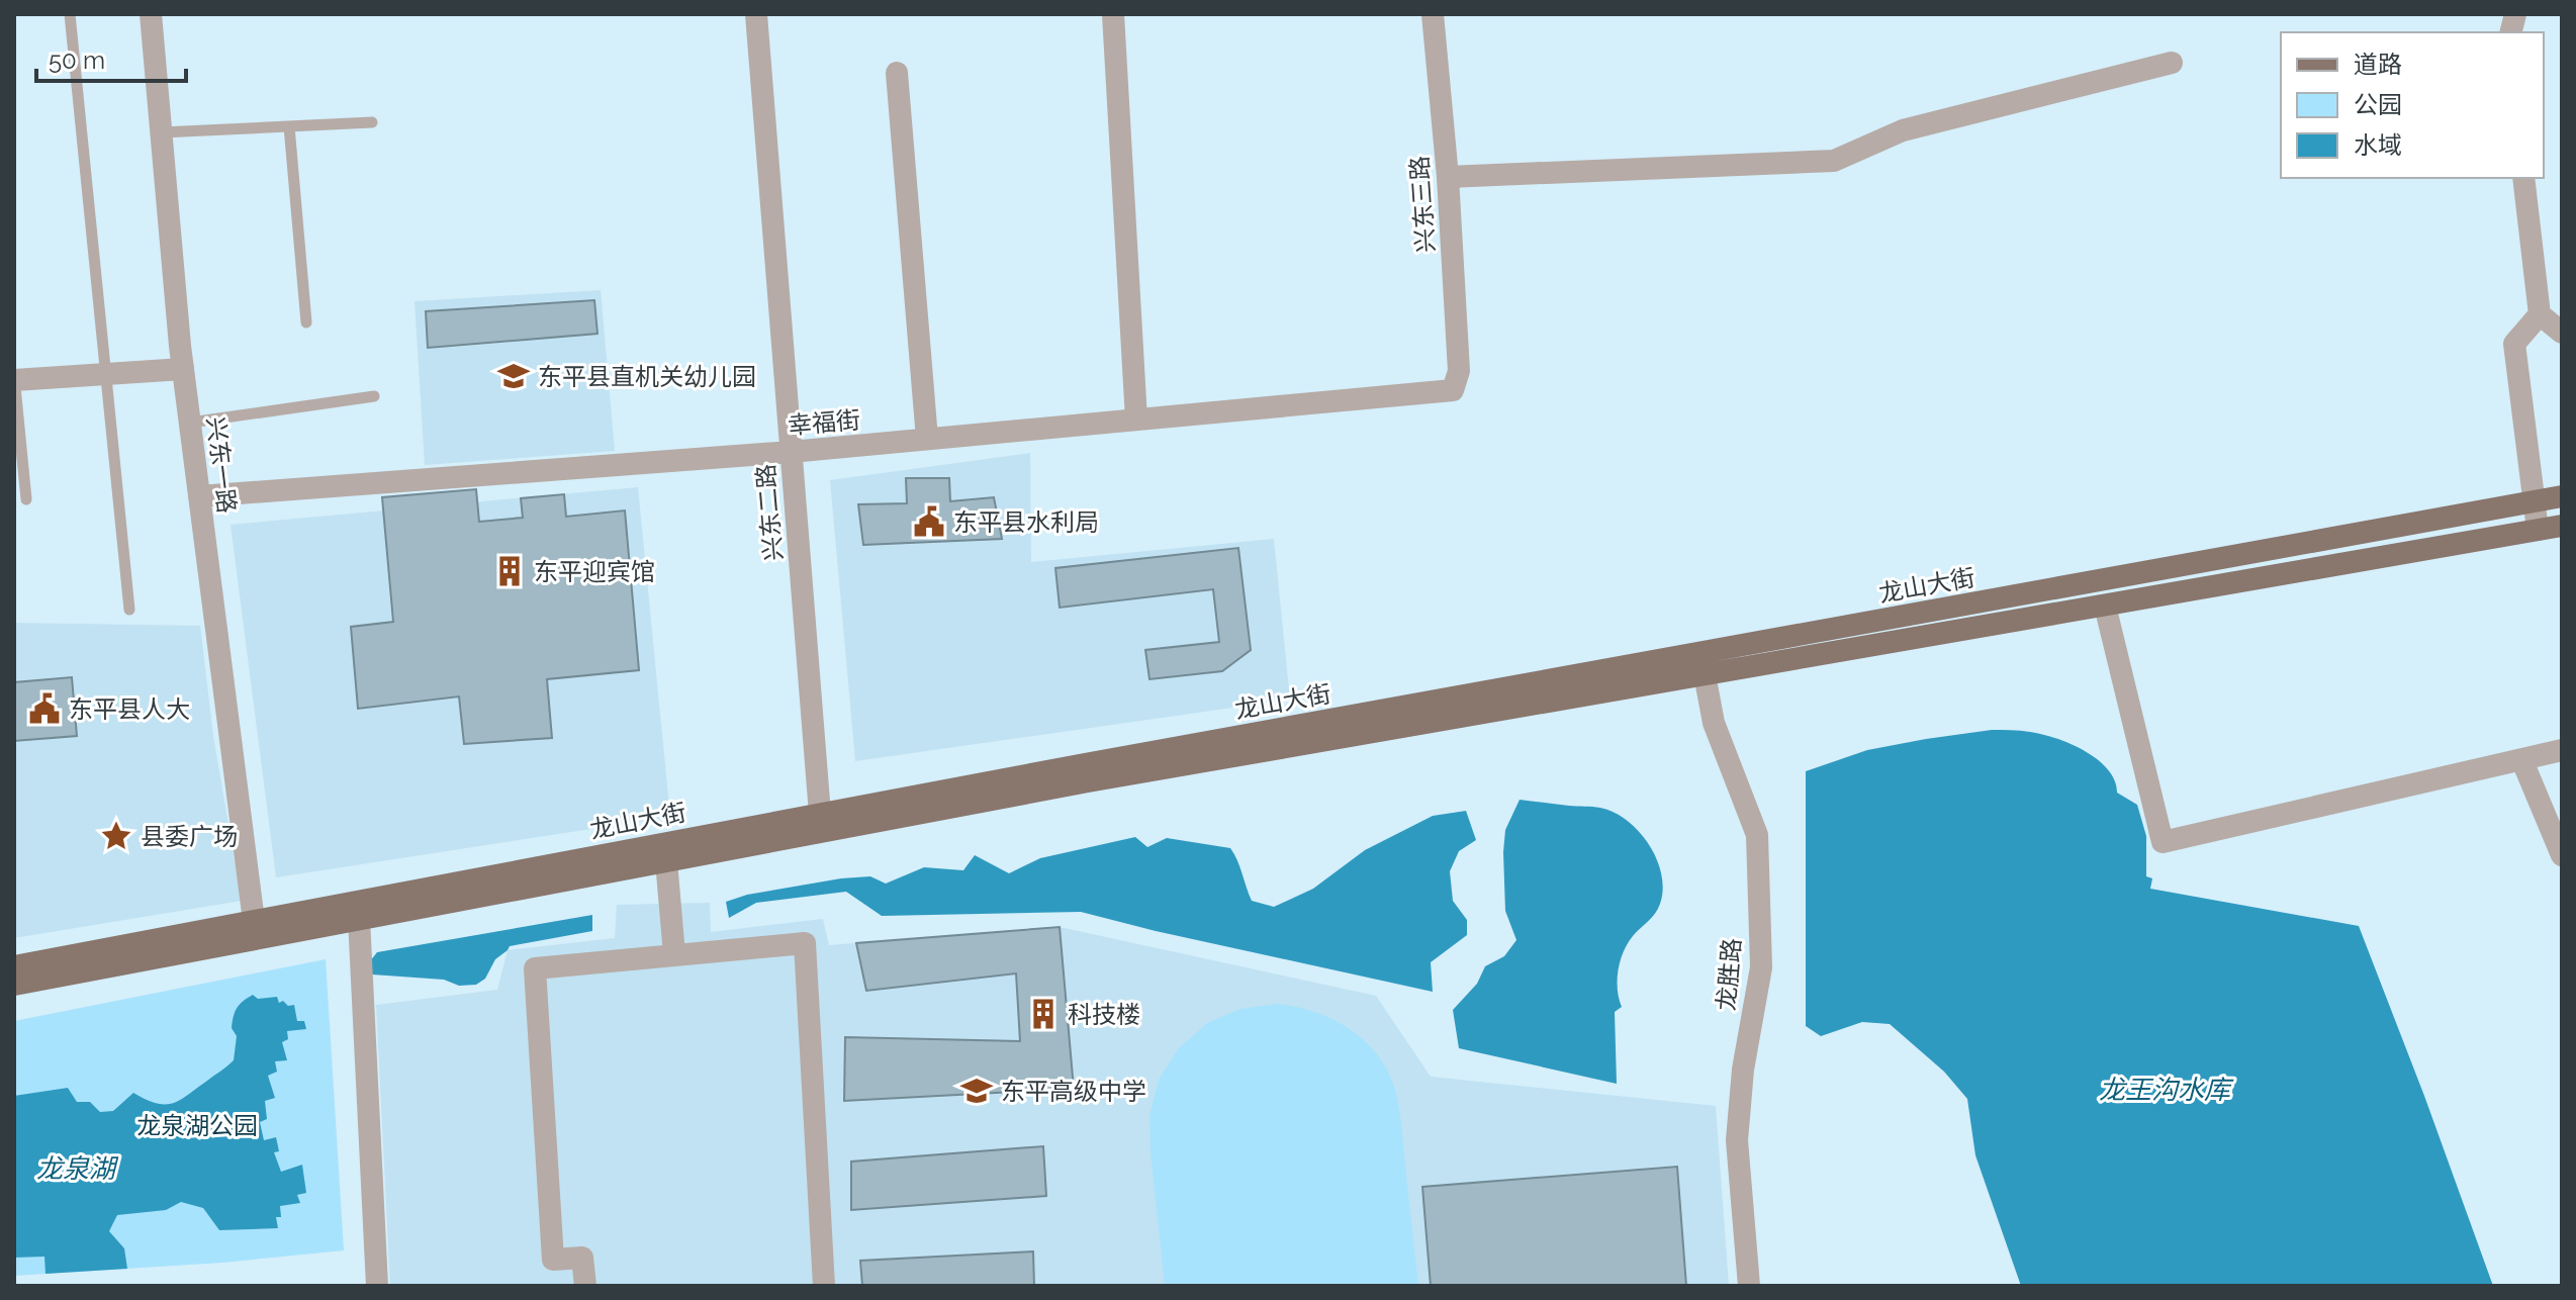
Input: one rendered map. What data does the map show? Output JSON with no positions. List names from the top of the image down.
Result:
{
  "streets": {
    "main road": ["龙山大街"],
    "street": [
      "兴东三路",
      "幸福街",
      "兴东一路",
      "兴东二路",
      "龙胜路"
    ]
  },
  "crossings": [
    ["兴东三路", "幸福街"],
    ["幸福街", "兴东一路"],
    ["幸福街", "兴东二路"],
    ["兴东一路", "龙山大街"],
    ["兴东二路", "龙山大街"],
    ["龙山大街", "龙胜路"]
  ],
  "water": ["龙王沟水库", "龙泉湖"],
  "parks": ["龙泉湖公园"],
  "places": {
    "school or university": ["东平县直机关幼儿园", "东平高级中学"],
    "public building": ["东平县水利局", "东平县人大"],
    "building": ["东平迎宾馆", "科技楼"],
    "place": ["县委广场"]
  },
  "legend": ["道路", "公园", "水域"],
  "scale_bar": "50 m"
}
